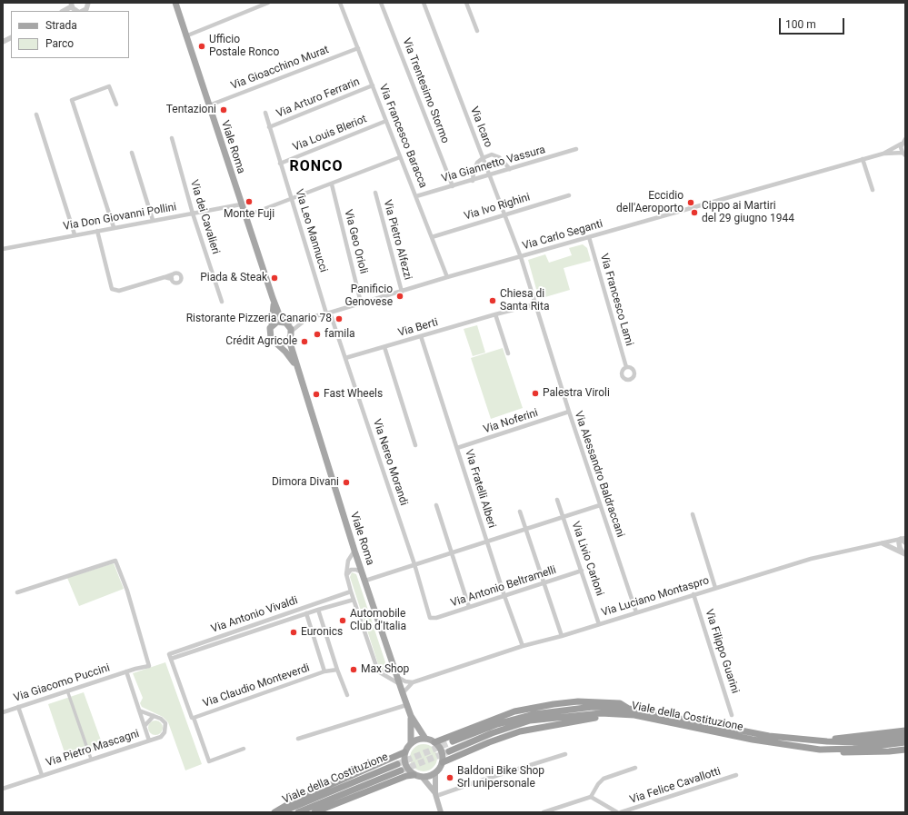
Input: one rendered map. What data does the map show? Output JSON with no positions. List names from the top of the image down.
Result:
{
  "streets": {
    "highway": ["Viale della Costituzione"],
    "main road": ["Viale Roma"],
    "street": [
      "Via Gioacchino Murat",
      "Via Trentesimo Stormo",
      "Via Arturo Ferrarin",
      "Via Icaro",
      "Via Louis Bleriot",
      "Via Francesco Baracca",
      "Via Giannetto Vassura",
      "Via Ivo Righini",
      "Via Don Giovanni Pollini",
      "Via dei Cavalieri",
      "Via Leo Mannucci",
      "Via Carlo Seganti",
      "Via Pietro Alfezzi",
      "Via Geo Orioli",
      "Via Francesco Lami",
      "Via Berti",
      "Via Noferini",
      "Via Nereo Morandi",
      "Via Alessandro Baldraccani",
      "Via Fratelli Alberi",
      "Via Livio Carloni",
      "Via Antonio Beltramelli",
      "Via Luciano Montaspro",
      "Via Antonio Vivaldi",
      "Via Filippo Guarini",
      "Via Giacomo Puccini",
      "Via Claudio Monteverdi",
      "Via Pietro Mascagni",
      "Via Felice Cavallotti"
    ]
  },
  "crossings": [
    ["Via Gioacchino Murat", "Via Francesco Baracca"],
    ["Via Gioacchino Murat", "Viale Roma"],
    ["Via Trentesimo Stormo", "Via Giannetto Vassura"],
    ["Via Arturo Ferrarin", "Via Francesco Baracca"],
    ["Via Arturo Ferrarin", "Via Leo Mannucci"],
    ["Via Icaro", "Via Giannetto Vassura"],
    ["Via Icaro", "Via Ivo Righini"],
    ["Via Icaro", "Via Carlo Seganti"],
    ["Via Icaro", "Via Alessandro Baldraccani"],
    ["Via Louis Bleriot", "Via Francesco Baracca"],
    ["Via Louis Bleriot", "Via Leo Mannucci"],
    ["Via Francesco Baracca", "Via Giannetto Vassura"],
    ["Via Francesco Baracca", "Via Ivo Righini"],
    ["Via Francesco Baracca", "Via Carlo Seganti"],
    ["Viale Roma", "Via Don Giovanni Pollini"],
    ["Viale Roma", "Via Carlo Seganti"],
    ["Via Don Giovanni Pollini", "Via dei Cavalieri"],
    ["Via Leo Mannucci", "Via Carlo Seganti"],
    ["Via Leo Mannucci", "Via Nereo Morandi"],
    ["Via Carlo Seganti", "Via Pietro Alfezzi"],
    ["Via Carlo Seganti", "Via Geo Orioli"],
    ["Via Carlo Seganti", "Via Francesco Lami"],
    ["Via Carlo Seganti", "Via Nereo Morandi"],
    ["Via Carlo Seganti", "Via Alessandro Baldraccani"],
    ["Via Berti", "Via Nereo Morandi"],
    ["Via Berti", "Via Alessandro Baldraccani"],
    ["Via Berti", "Via Fratelli Alberi"],
    ["Via Noferini", "Via Alessandro Baldraccani"],
    ["Via Noferini", "Via Fratelli Alberi"],
    ["Via Nereo Morandi", "Via Antonio Beltramelli"],
    ["Via Alessandro Baldraccani", "Via Luciano Montaspro"],
    ["Via Fratelli Alberi", "Via Antonio Beltramelli"],
    ["Via Fratelli Alberi", "Via Luciano Montaspro"],
    ["Via Livio Carloni", "Via Antonio Beltramelli"],
    ["Via Livio Carloni", "Via Luciano Montaspro"],
    ["Via Luciano Montaspro", "Via Filippo Guarini"],
    ["Via Antonio Vivaldi", "Via Claudio Monteverdi"],
    ["Via Giacomo Puccini", "Via Pietro Mascagni"]
  ],
  "districts": ["RONCO"],
  "places": [
    "Ufficio Postale Ronco",
    "Tentazioni",
    "Monte Fuji",
    "Eccidio dell'Aeroporto",
    "Cippo ai Martiri del 29 giugno 1944",
    "Piada & Steak",
    "Panificio Genovese",
    "Chiesa di Santa Rita",
    "Ristorante Pizzeria Canario 78",
    "famila",
    "Crédit Agricole",
    "Palestra Viroli",
    "Fast Wheels",
    "Dimora Divani",
    "Automobile Club d'Italia",
    "Euronics",
    "Max Shop",
    "Baldoni Bike Shop Srl unipersonale"
  ],
  "legend": ["Strada", "Parco"],
  "scale_bar": "100 m"
}
